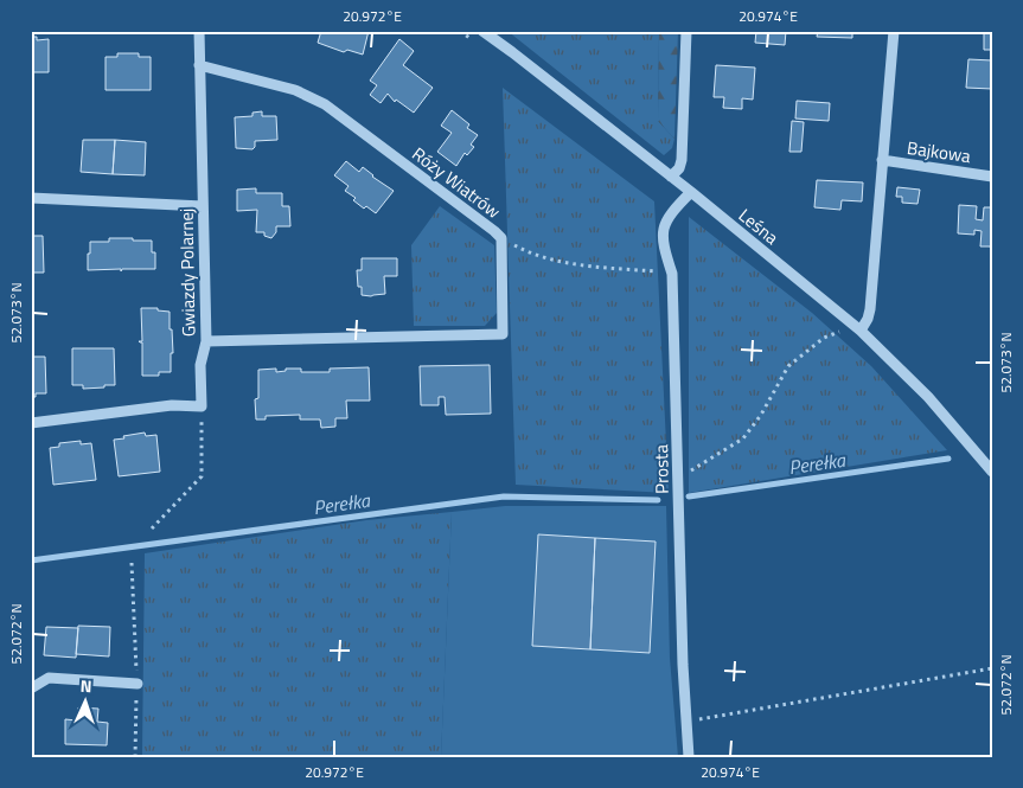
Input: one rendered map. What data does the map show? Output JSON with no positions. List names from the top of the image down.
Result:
{
  "streets": {
    "street": [
      "Bajkowa",
      "Róży Wiatrów",
      "Leśna",
      "Gwiazdy Polarnej",
      "Prosta"
    ]
  },
  "crossings": [
    ["Róży Wiatrów", "Gwiazdy Polarnej"],
    ["Leśna", "Prosta"]
  ],
  "water": ["Perełka"],
  "north": "top",
  "coordinates": [
    "20.972°E",
    "20.974°E",
    "52.073°N",
    "52.072°N"
  ]
}
